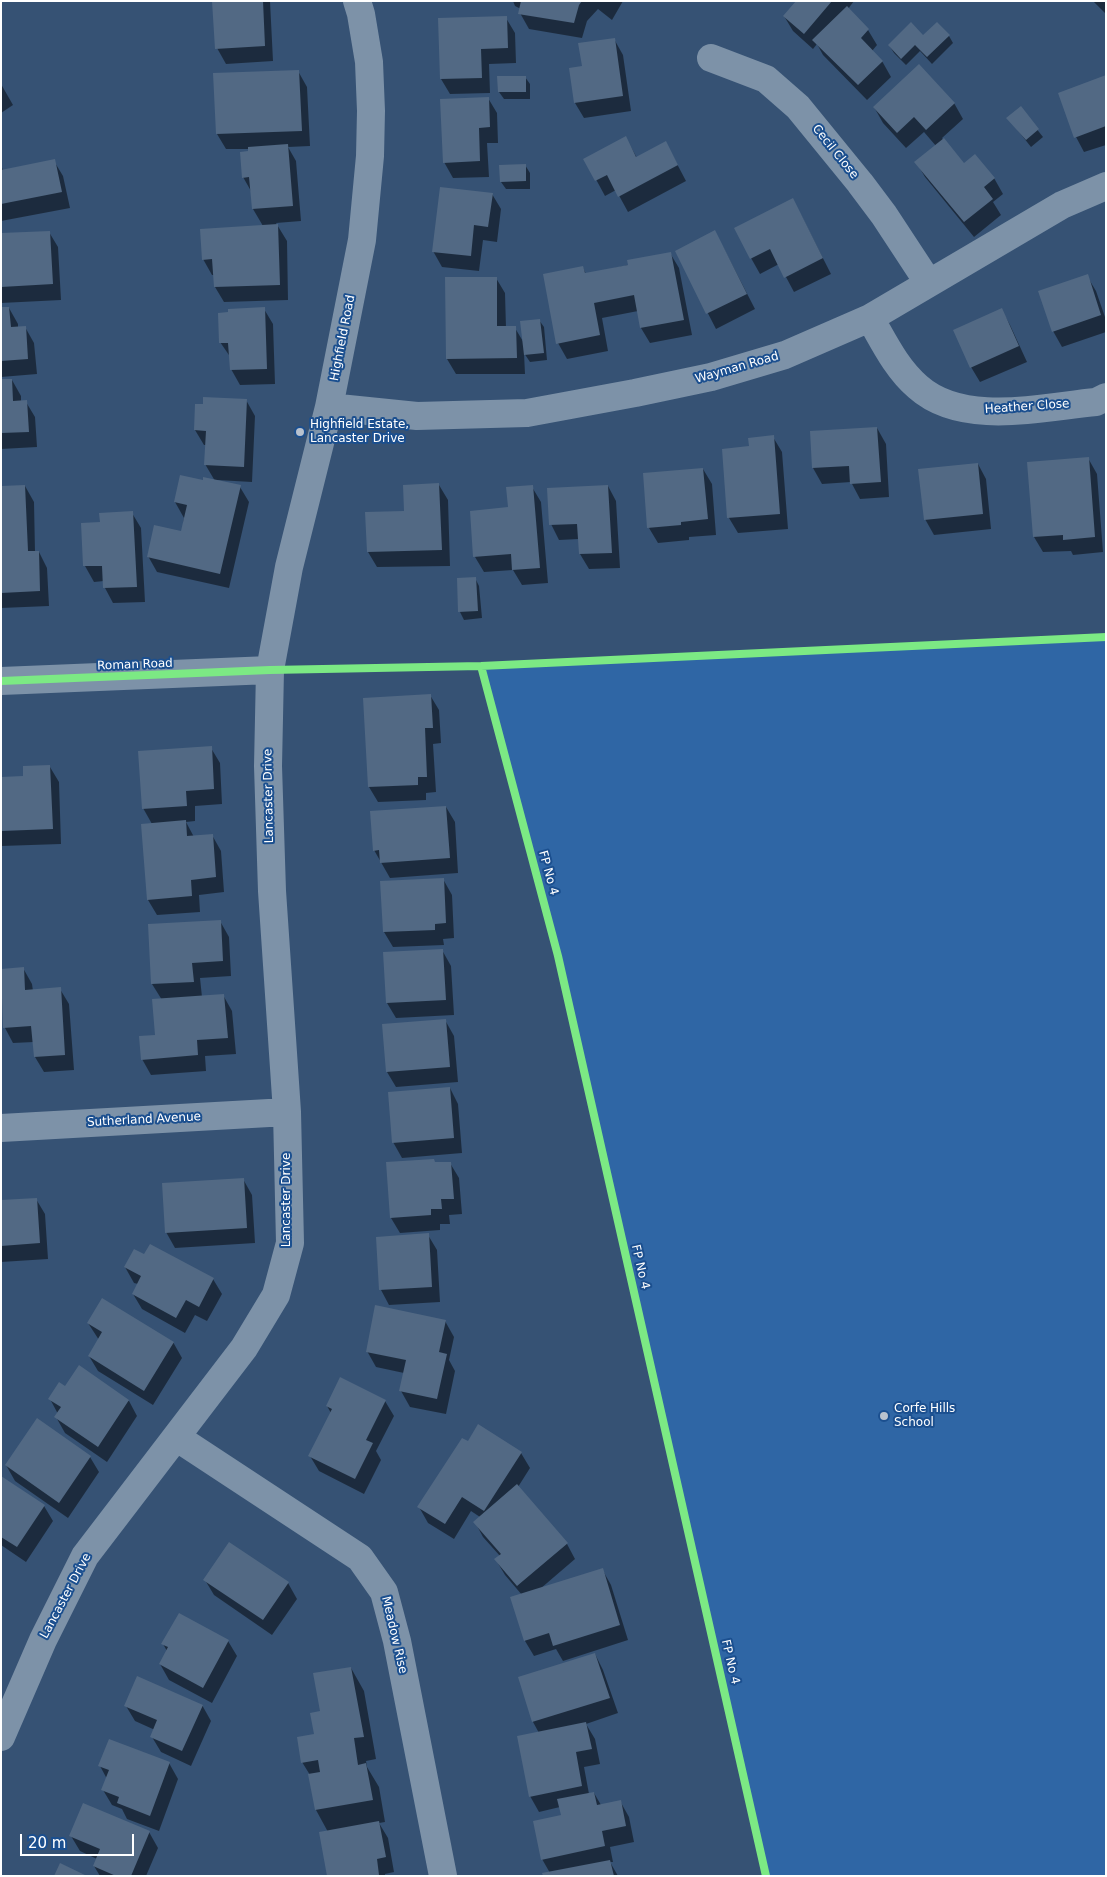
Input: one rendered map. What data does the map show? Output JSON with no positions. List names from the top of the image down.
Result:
{
  "streets": {
    "street": [
      "Cecil Close",
      "Highfield Road",
      "Wayman Road",
      "Heather Close",
      "Roman Road",
      "Lancaster Drive",
      "Sutherland Avenue",
      "Meadow Rise"
    ],
    "cycle path": ["FP No 4"]
  },
  "crossings": [
    ["Cecil Close", "Wayman Road"],
    ["Highfield Road", "Wayman Road"],
    ["Highfield Road", "Roman Road"],
    ["Highfield Road", "Lancaster Drive"],
    ["Wayman Road", "Heather Close"],
    ["Roman Road", "Lancaster Drive"],
    ["Lancaster Drive", "Sutherland Avenue"],
    ["Lancaster Drive", "Meadow Rise"]
  ],
  "places": ["Highfield Estate, Lancaster Drive", "Corfe Hills School"],
  "scale_bar": "20 m"
}
